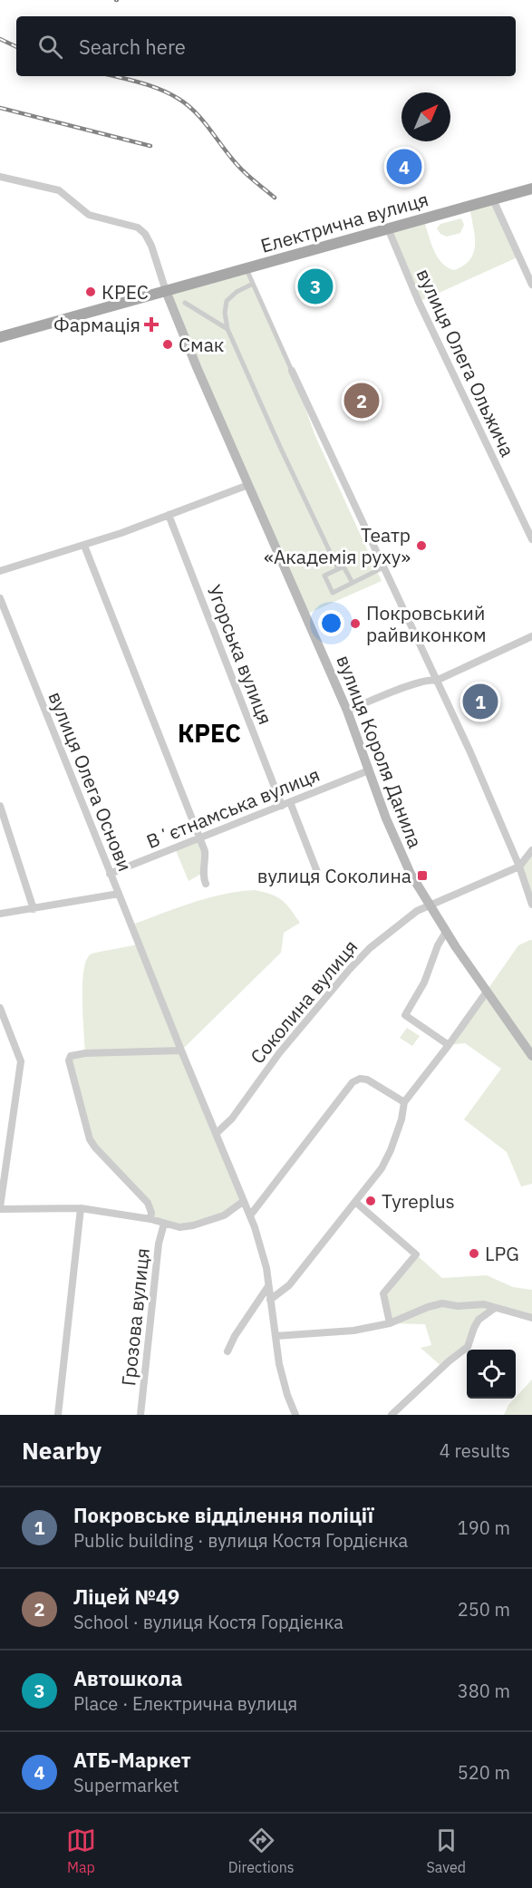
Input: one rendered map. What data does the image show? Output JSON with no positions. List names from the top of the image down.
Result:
{
  "streets": {
    "main road": ["Електрична вулиця", "вулиця Короля Данила"],
    "street": [
      "вулиця Олега Ольжича",
      "Угорська вулиця",
      "вулиця Олега Основи",
      "Вʼєтнамська вулиця",
      "Соколина вулиця",
      "Грозова вулиця"
    ]
  },
  "crossings": [
    ["Електрична вулиця", "вулиця Олега Ольжича"],
    ["Електрична вулиця", "вулиця Короля Данила"],
    ["Угорська вулиця", "Вʼєтнамська вулиця"],
    ["вулиця Короля Данила", "Вʼєтнамська вулиця"],
    ["вулиця Короля Данила", "Соколина вулиця"],
    ["вулиця Олега Основи", "Вʼєтнамська вулиця"]
  ],
  "districts": ["КРЕС"],
  "places": {
    "other": [
      "КРЕС",
      "Смак",
      "Театр «Академія руху»",
      "Покровський райвиконком",
      "Tyreplus",
      "LPG"
    ],
    "health": ["Фармація"],
    "transit": ["вулиця Соколина"]
  },
  "north": "top right",
  "page": {
    "search": "Search here",
    "pins": [
      "4",
      "3",
      "2",
      "1"
    ],
    "heading": ["Nearby", "4 results"],
    "list": [
      {
        "mark": "1",
        "name": "Покровське відділення поліції",
        "note": "Public building · вулиця Костя Гордієнка",
        "value": "190 m"
      },
      {
        "mark": "2",
        "name": "Ліцей №49",
        "note": "School · вулиця Костя Гордієнка",
        "value": "250 m"
      },
      {
        "mark": "3",
        "name": "Автошкола",
        "note": "Place · Електрична вулиця",
        "value": "380 m"
      },
      {
        "mark": "4",
        "name": "АТБ-Маркет",
        "note": "Supermarket",
        "value": "520 m"
      }
    ],
    "nav": ["Map", "Directions", "Saved"]
  }
}
